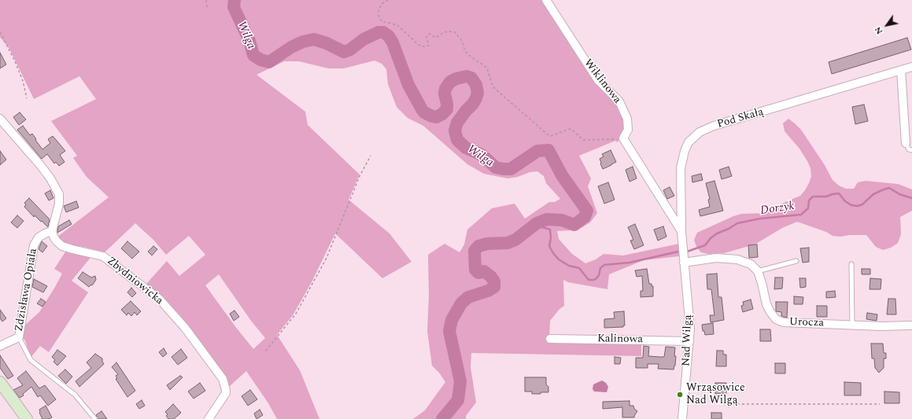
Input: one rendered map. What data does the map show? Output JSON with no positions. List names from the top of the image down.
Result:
{
  "streets": {
    "street": [
      "Wiklinowa",
      "Pod Skałą",
      "Zbydniowicka",
      "Zdzisława Opiala",
      "Urocza",
      "Kalinowa",
      "Nad Wilgą"
    ]
  },
  "crossings": [
    ["Pod Skałą", "Nad Wilgą"],
    ["Zbydniowicka", "Zdzisława Opiala"],
    ["Kalinowa", "Nad Wilgą"]
  ],
  "water": ["Wilga", "Dorzyk"],
  "places": ["Wrząsowice Nad Wilgą"],
  "north": "bottom left"
}
